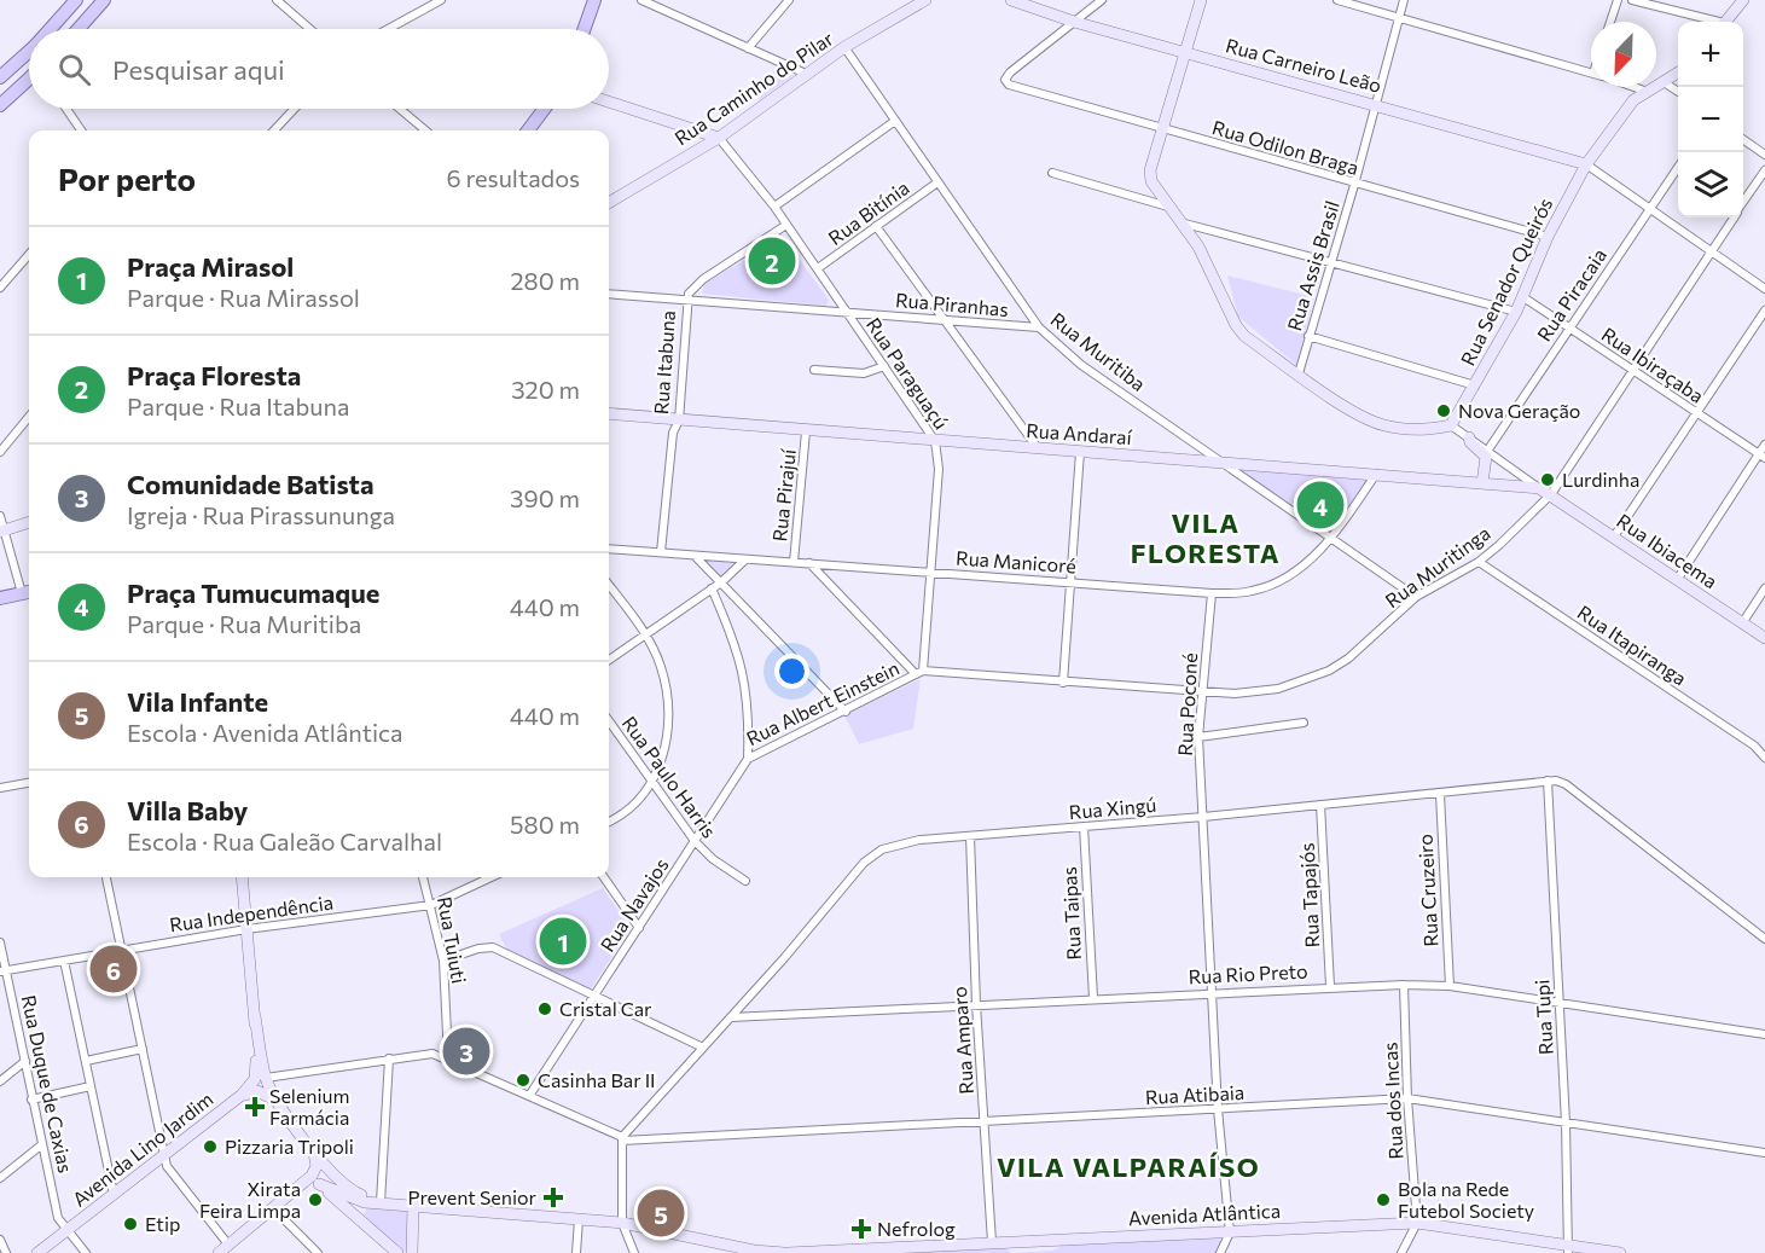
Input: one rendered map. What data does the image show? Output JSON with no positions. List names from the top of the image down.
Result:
{
  "streets": {
    "street": [
      "Rua Carneiro Leão",
      "Rua Caminho do Pilar",
      "Rua Odilon Braga",
      "Rua Bitínia",
      "Rua Assis Brasil",
      "Rua Senador Queirós",
      "Rua Piracaia",
      "Rua Piranhas",
      "Rua Muritiba",
      "Rua Itabuna",
      "Rua Ibiraçaba",
      "Rua Paraguaçú",
      "Rua Andaraí",
      "Rua Pirajuí",
      "Rua Ibiacema",
      "Rua Manicoré",
      "Rua Muritinga",
      "Rua Itapiranga",
      "Rua Albert Einstein",
      "Rua Poconé",
      "Rua Paulo Harris",
      "Rua Xingú",
      "Rua Cruzeiro",
      "Rua Tapajós",
      "Rua Navajos",
      "Rua Independência",
      "Rua Taipas",
      "Rua Tuiuti",
      "Rua Rio Preto",
      "Rua Tupi",
      "Rua Amparo",
      "Rua Duque de Caxias",
      "Rua Atibaia",
      "Rua dos Incas",
      "Avenida Lino Jardim",
      "Avenida Atlântica"
    ]
  },
  "crossings": [
    ["Rua Carneiro Leão", "Rua Odilon Braga"],
    ["Rua Carneiro Leão", "Rua Assis Brasil"],
    ["Rua Carneiro Leão", "Rua Senador Queirós"],
    ["Rua Caminho do Pilar", "Rua Muritiba"],
    ["Rua Caminho do Pilar", "Rua Paraguaçú"],
    ["Rua Odilon Braga", "Rua Assis Brasil"],
    ["Rua Odilon Braga", "Rua Senador Queirós"],
    ["Rua Bitínia", "Rua Muritiba"],
    ["Rua Bitínia", "Rua Paraguaçú"],
    ["Rua Senador Queirós", "Rua Ibiraçaba"],
    ["Rua Senador Queirós", "Rua Ibiacema"],
    ["Rua Piracaia", "Rua Ibiraçaba"],
    ["Rua Piracaia", "Rua Ibiacema"],
    ["Rua Piranhas", "Rua Muritiba"],
    ["Rua Piranhas", "Rua Itabuna"],
    ["Rua Piranhas", "Rua Paraguaçú"],
    ["Rua Muritiba", "Rua Andaraí"],
    ["Rua Muritiba", "Rua Manicoré"],
    ["Rua Muritiba", "Rua Muritinga"],
    ["Rua Itabuna", "Rua Paraguaçú"],
    ["Rua Itabuna", "Rua Andaraí"],
    ["Rua Itabuna", "Rua Manicoré"],
    ["Rua Ibiraçaba", "Rua Muritinga"],
    ["Rua Paraguaçú", "Rua Andaraí"],
    ["Rua Paraguaçú", "Rua Manicoré"],
    ["Rua Paraguaçú", "Rua Muritinga"],
    ["Rua Paraguaçú", "Rua Albert Einstein"],
    ["Rua Andaraí", "Rua Pirajuí"],
    ["Rua Andaraí", "Rua Ibiacema"],
    ["Rua Andaraí", "Rua Manicoré"],
    ["Rua Andaraí", "Rua Muritinga"],
    ["Rua Pirajuí", "Rua Manicoré"],
    ["Rua Ibiacema", "Rua Muritinga"],
    ["Rua Manicoré", "Rua Poconé"],
    ["Rua Muritinga", "Rua Itapiranga"],
    ["Rua Muritinga", "Rua Albert Einstein"],
    ["Rua Muritinga", "Rua Poconé"],
    ["Rua Albert Einstein", "Rua Paulo Harris"],
    ["Rua Albert Einstein", "Rua Navajos"],
    ["Rua Poconé", "Rua Xingú"],
    ["Rua Poconé", "Rua Rio Preto"],
    ["Rua Poconé", "Rua Atibaia"],
    ["Rua Poconé", "Avenida Atlântica"],
    ["Rua Paulo Harris", "Rua Navajos"],
    ["Rua Xingú", "Rua Cruzeiro"],
    ["Rua Xingú", "Rua Tapajós"],
    ["Rua Xingú", "Rua Taipas"],
    ["Rua Xingú", "Rua Rio Preto"],
    ["Rua Xingú", "Rua Tupi"],
    ["Rua Xingú", "Rua Amparo"],
    ["Rua Xingú", "Rua Atibaia"],
    ["Rua Cruzeiro", "Rua Rio Preto"],
    ["Rua Tapajós", "Rua Rio Preto"],
    ["Rua Independência", "Rua Tuiuti"],
    ["Rua Independência", "Rua Duque de Caxias"],
    ["Rua Taipas", "Rua Rio Preto"],
    ["Rua Rio Preto", "Rua Tupi"],
    ["Rua Rio Preto", "Rua Amparo"],
    ["Rua Rio Preto", "Rua dos Incas"],
    ["Rua Tupi", "Rua Atibaia"],
    ["Rua Tupi", "Avenida Atlântica"],
    ["Rua Amparo", "Rua Atibaia"],
    ["Rua Amparo", "Avenida Atlântica"],
    ["Rua Duque de Caxias", "Avenida Lino Jardim"],
    ["Rua Atibaia", "Rua dos Incas"],
    ["Rua dos Incas", "Avenida Atlântica"]
  ],
  "districts": ["VILA FLORESTA", "VILA VALPARAÍSO"],
  "places": {
    "other": [
      "Nova Geração",
      "Lurdinha",
      "Cristal Car",
      "Casinha Bar II",
      "Pizzaria Tripoli",
      "Xirata Feira Limpa",
      "Bola na Rede Futebol Society",
      "Etip"
    ],
    "health": ["Selenium Farmácia", "Prevent Senior", "Nefrolog"]
  },
  "north": "bottom left",
  "page": {
    "map_buttons": ["+", "−"],
    "search": "Pesquisar aqui",
    "heading": ["Por perto", "6 resultados"],
    "list": [
      {
        "mark": "1",
        "name": "Praça Mirasol",
        "note": "Parque · Rua Mirassol",
        "value": "280 m"
      },
      {
        "mark": "2",
        "name": "Praça Floresta",
        "note": "Parque · Rua Itabuna",
        "value": "320 m"
      },
      {
        "mark": "3",
        "name": "Comunidade Batista",
        "note": "Igreja · Rua Pirassununga",
        "value": "390 m"
      },
      {
        "mark": "4",
        "name": "Praça Tumucumaque",
        "note": "Parque · Rua Muritiba",
        "value": "440 m"
      },
      {
        "mark": "5",
        "name": "Vila Infante",
        "note": "Escola · Avenida Atlântica",
        "value": "440 m"
      },
      {
        "mark": "6",
        "name": "Villa Baby",
        "note": "Escola · Rua Galeão Carvalhal",
        "value": "580 m"
      }
    ],
    "pins": [
      "2",
      "4",
      "1",
      "6",
      "3",
      "5"
    ]
  }
}
